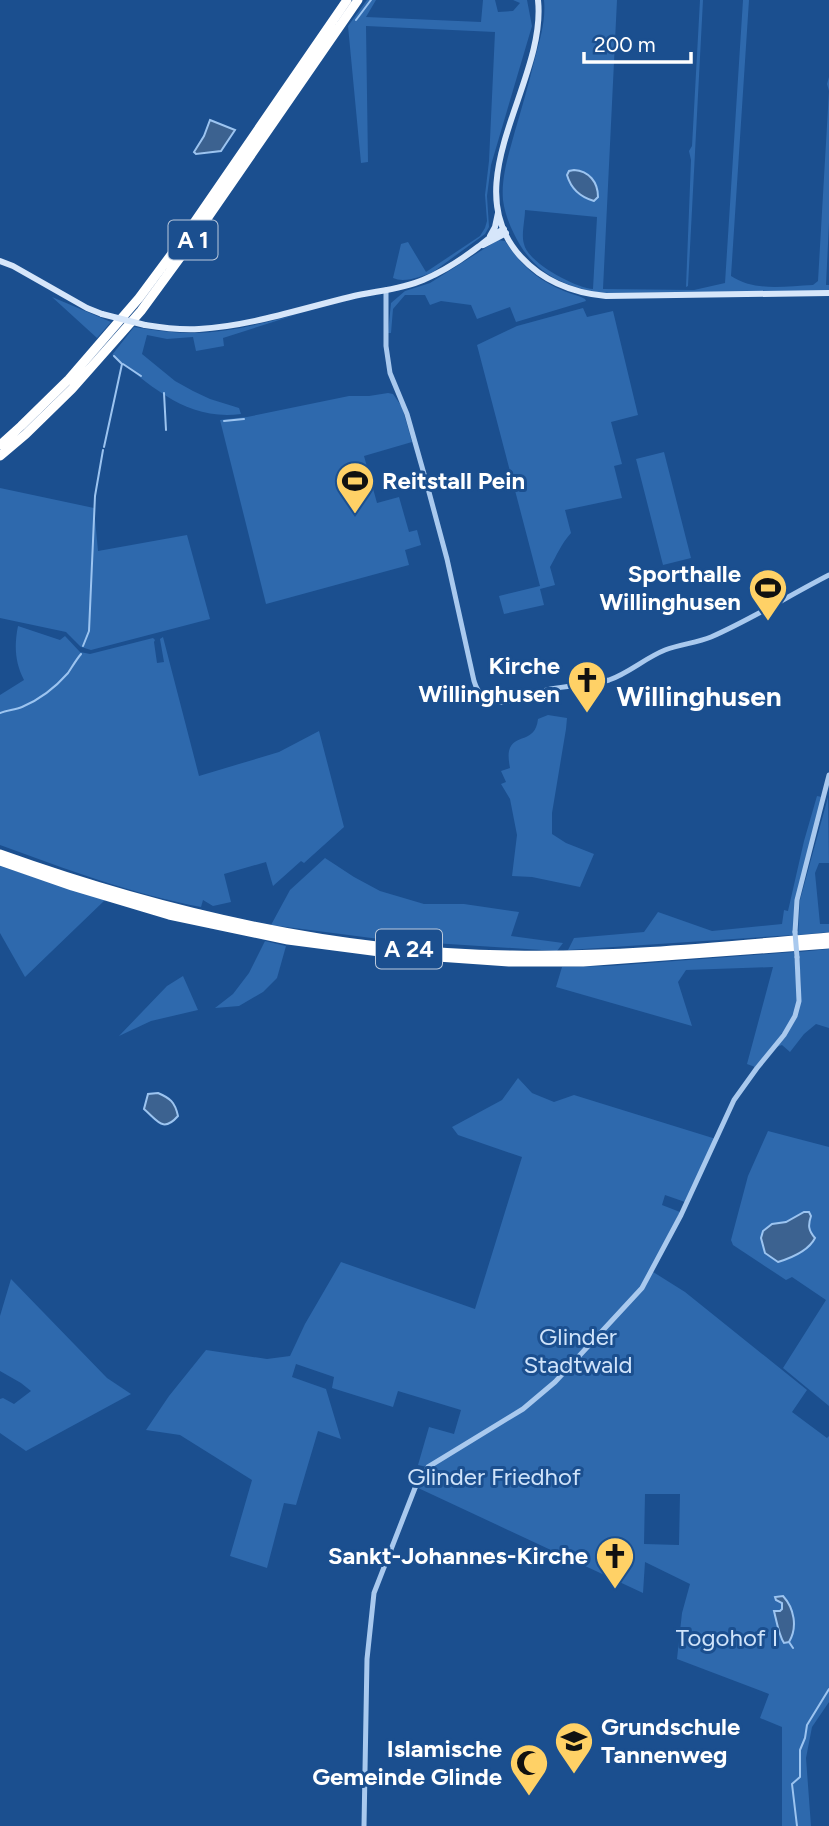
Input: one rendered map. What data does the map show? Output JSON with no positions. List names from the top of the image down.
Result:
{
  "streets": {
    "highway": ["A 1", "A 24"]
  },
  "districts": ["Willinghusen"],
  "parks": ["Glinder Stadtwald", "Glinder Friedhof", "Togohof I"],
  "places": {
    "sports": ["Reitstall Pein", "Sporthalle Willinghusen"],
    "church": ["Kirche Willinghusen", "Sankt-Johannes-Kirche"],
    "school or university": ["Grundschule Tannenweg"],
    "mosque": ["Islamische Gemeinde Glinde"]
  },
  "scale_bar": "200 m"
}
